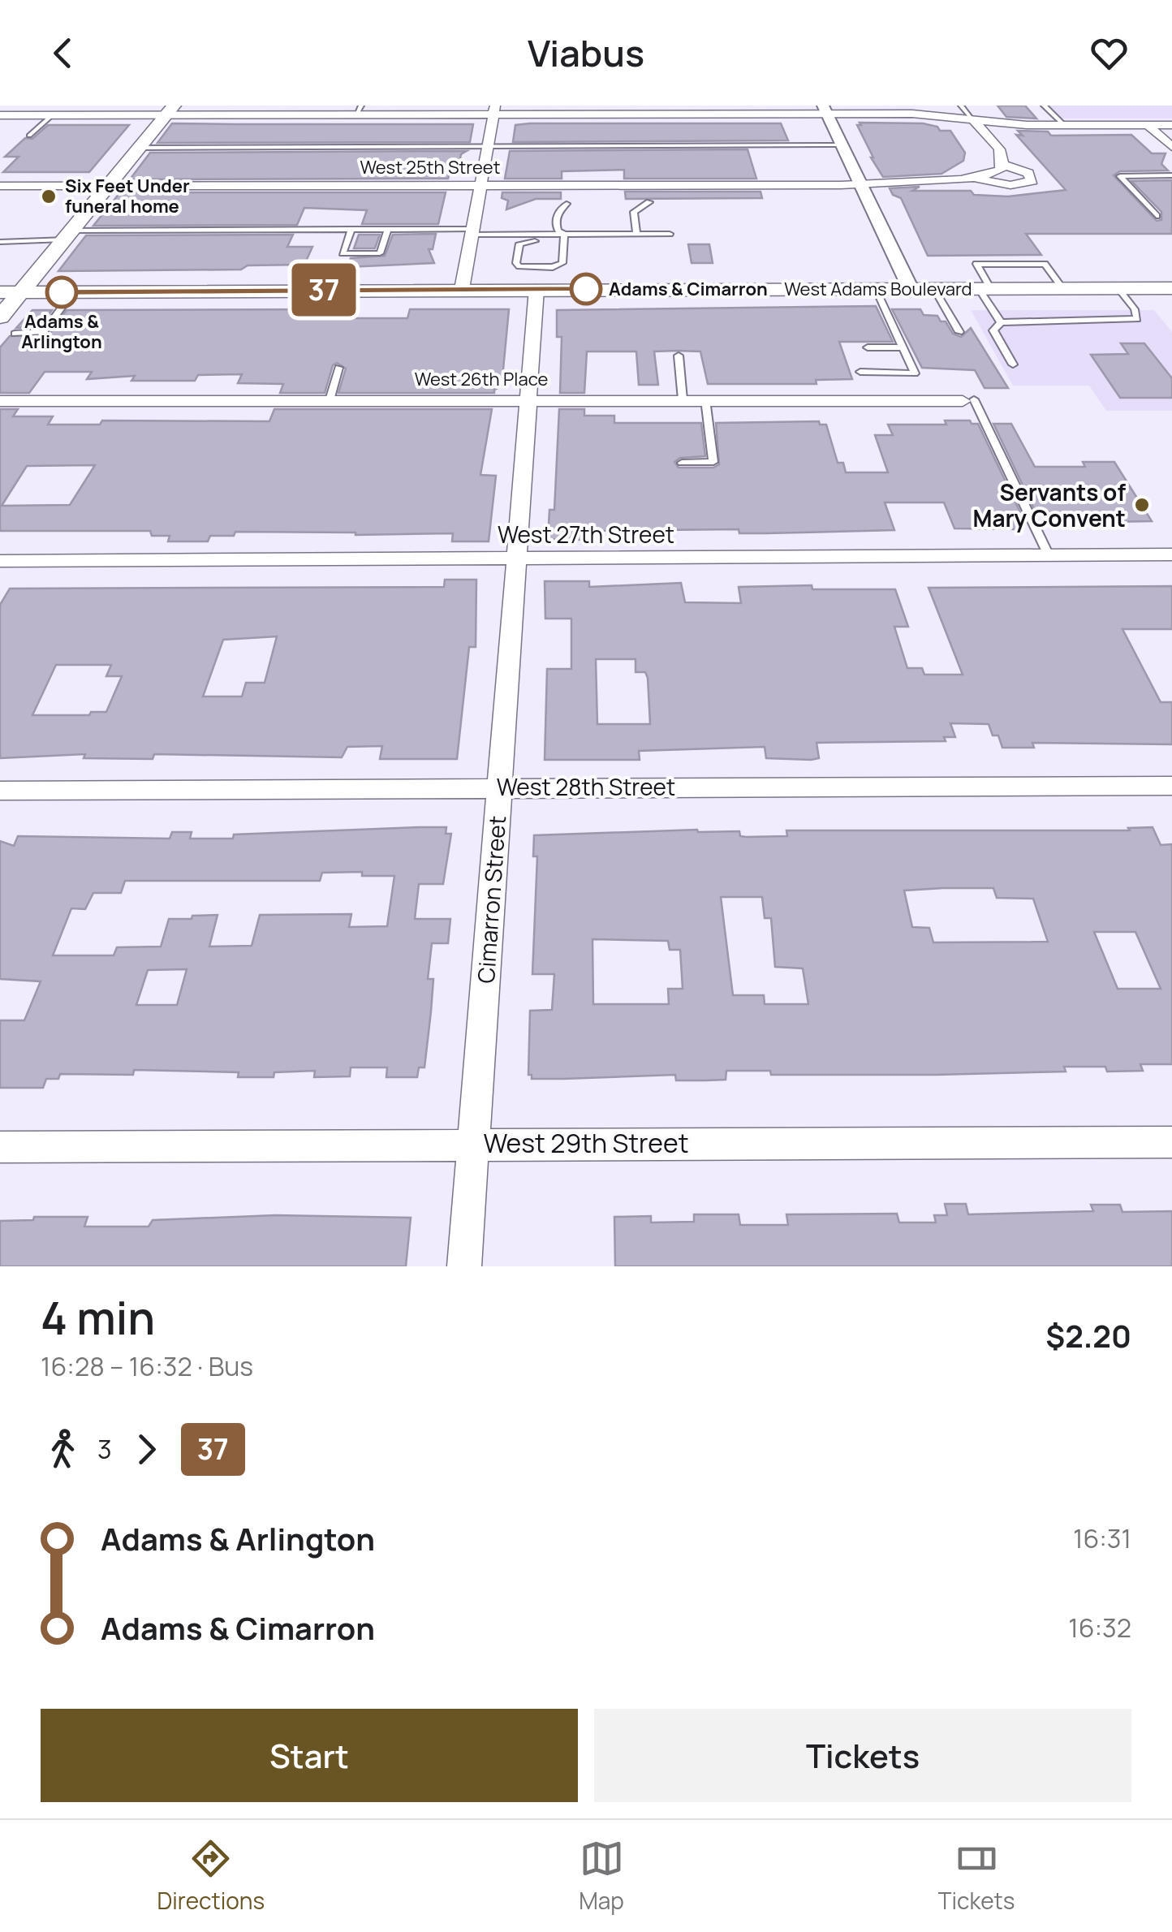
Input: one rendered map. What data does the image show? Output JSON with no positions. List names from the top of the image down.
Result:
{
  "streets": {
    "main road": ["West Adams Boulevard"],
    "street": [
      "West 25th Street",
      "West 26th Place",
      "West 27th Street",
      "West 28th Street",
      "Cimarron Street",
      "West 29th Street"
    ]
  },
  "crossings": [
    ["West Adams Boulevard", "Cimarron Street"],
    ["West 26th Place", "Cimarron Street"],
    ["West 27th Street", "Cimarron Street"],
    ["West 28th Street", "Cimarron Street"],
    ["Cimarron Street", "West 29th Street"]
  ],
  "places": [
    "Six Feet Under funeral home",
    "Adams & Cimarron",
    "Adams & Arlington",
    "Servants of Mary Convent"
  ],
  "lines": ["bus line 37"],
  "page": {
    "header": "Viabus",
    "on_map": "37",
    "heading": ["4 min", "16:28 – 16:32 · Bus", "$2.20"],
    "legs": ["3", "37"],
    "list": [
      {
        "name": "Adams & Arlington",
        "value": "16:31"
      },
      {
        "name": "Adams & Cimarron",
        "value": "16:32"
      }
    ],
    "buttons": ["Start", "Tickets"],
    "tabs": ["Directions", "Map", "Tickets"]
  }
}
